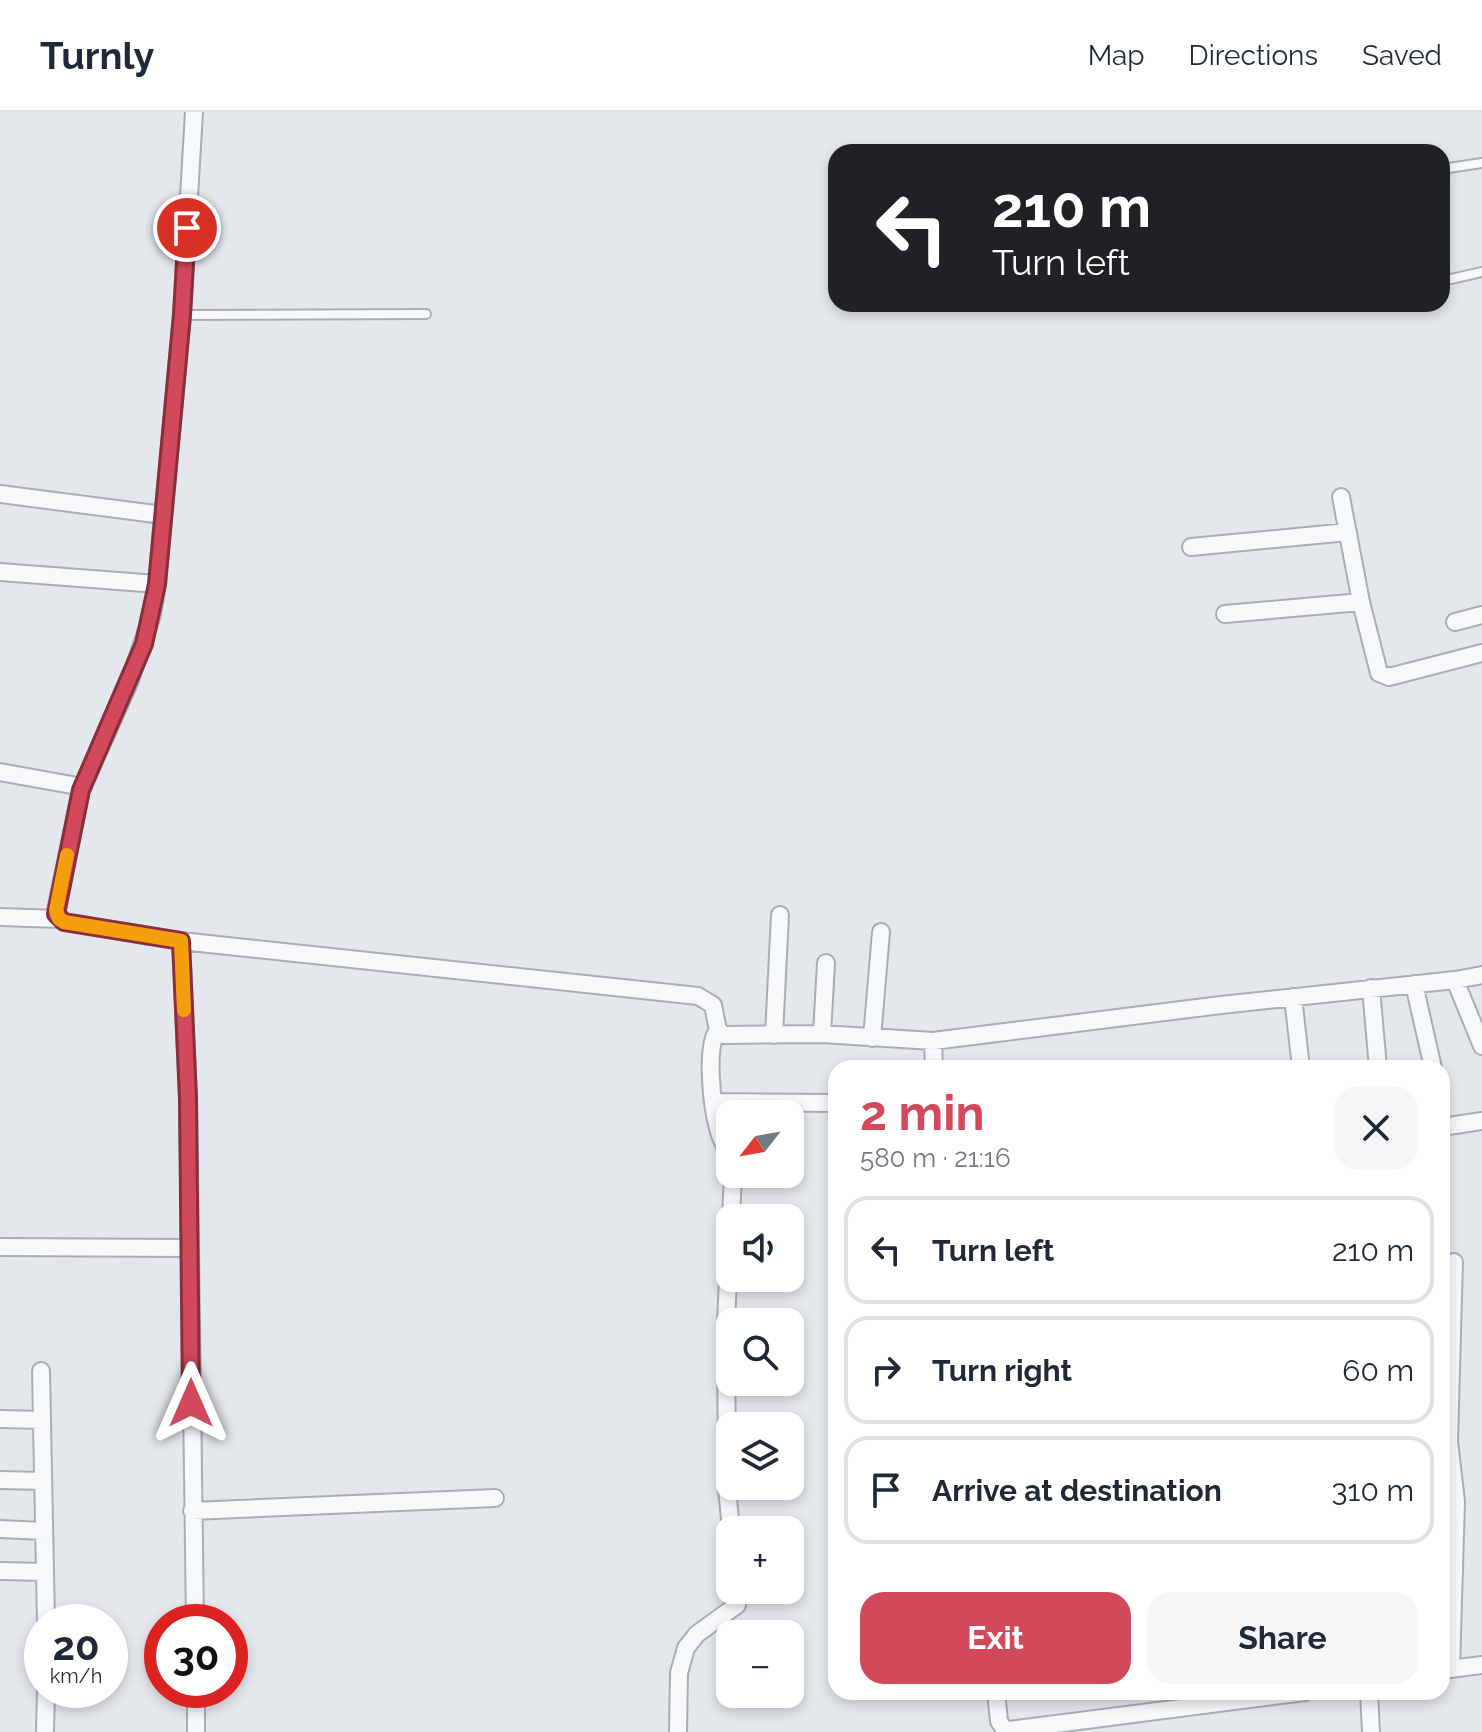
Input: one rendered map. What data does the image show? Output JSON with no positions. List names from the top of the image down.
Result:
{
  "north": "bottom left",
  "page": {
    "header": "Turnly",
    "nav": ["Map", "Directions", "Saved"],
    "turn": ["210 m", "Turn left"],
    "heading": ["2 min", "580 m · 21:16"],
    "map_buttons": ["+", "−"],
    "list": [
      {
        "name": "Turn left",
        "value": "210 m"
      },
      {
        "name": "Turn right",
        "value": "60 m"
      },
      {
        "name": "Arrive at destination",
        "value": "310 m"
      }
    ],
    "buttons": ["Exit", "Share"],
    "speed": "20 km/h",
    "limit": "30"
  }
}
